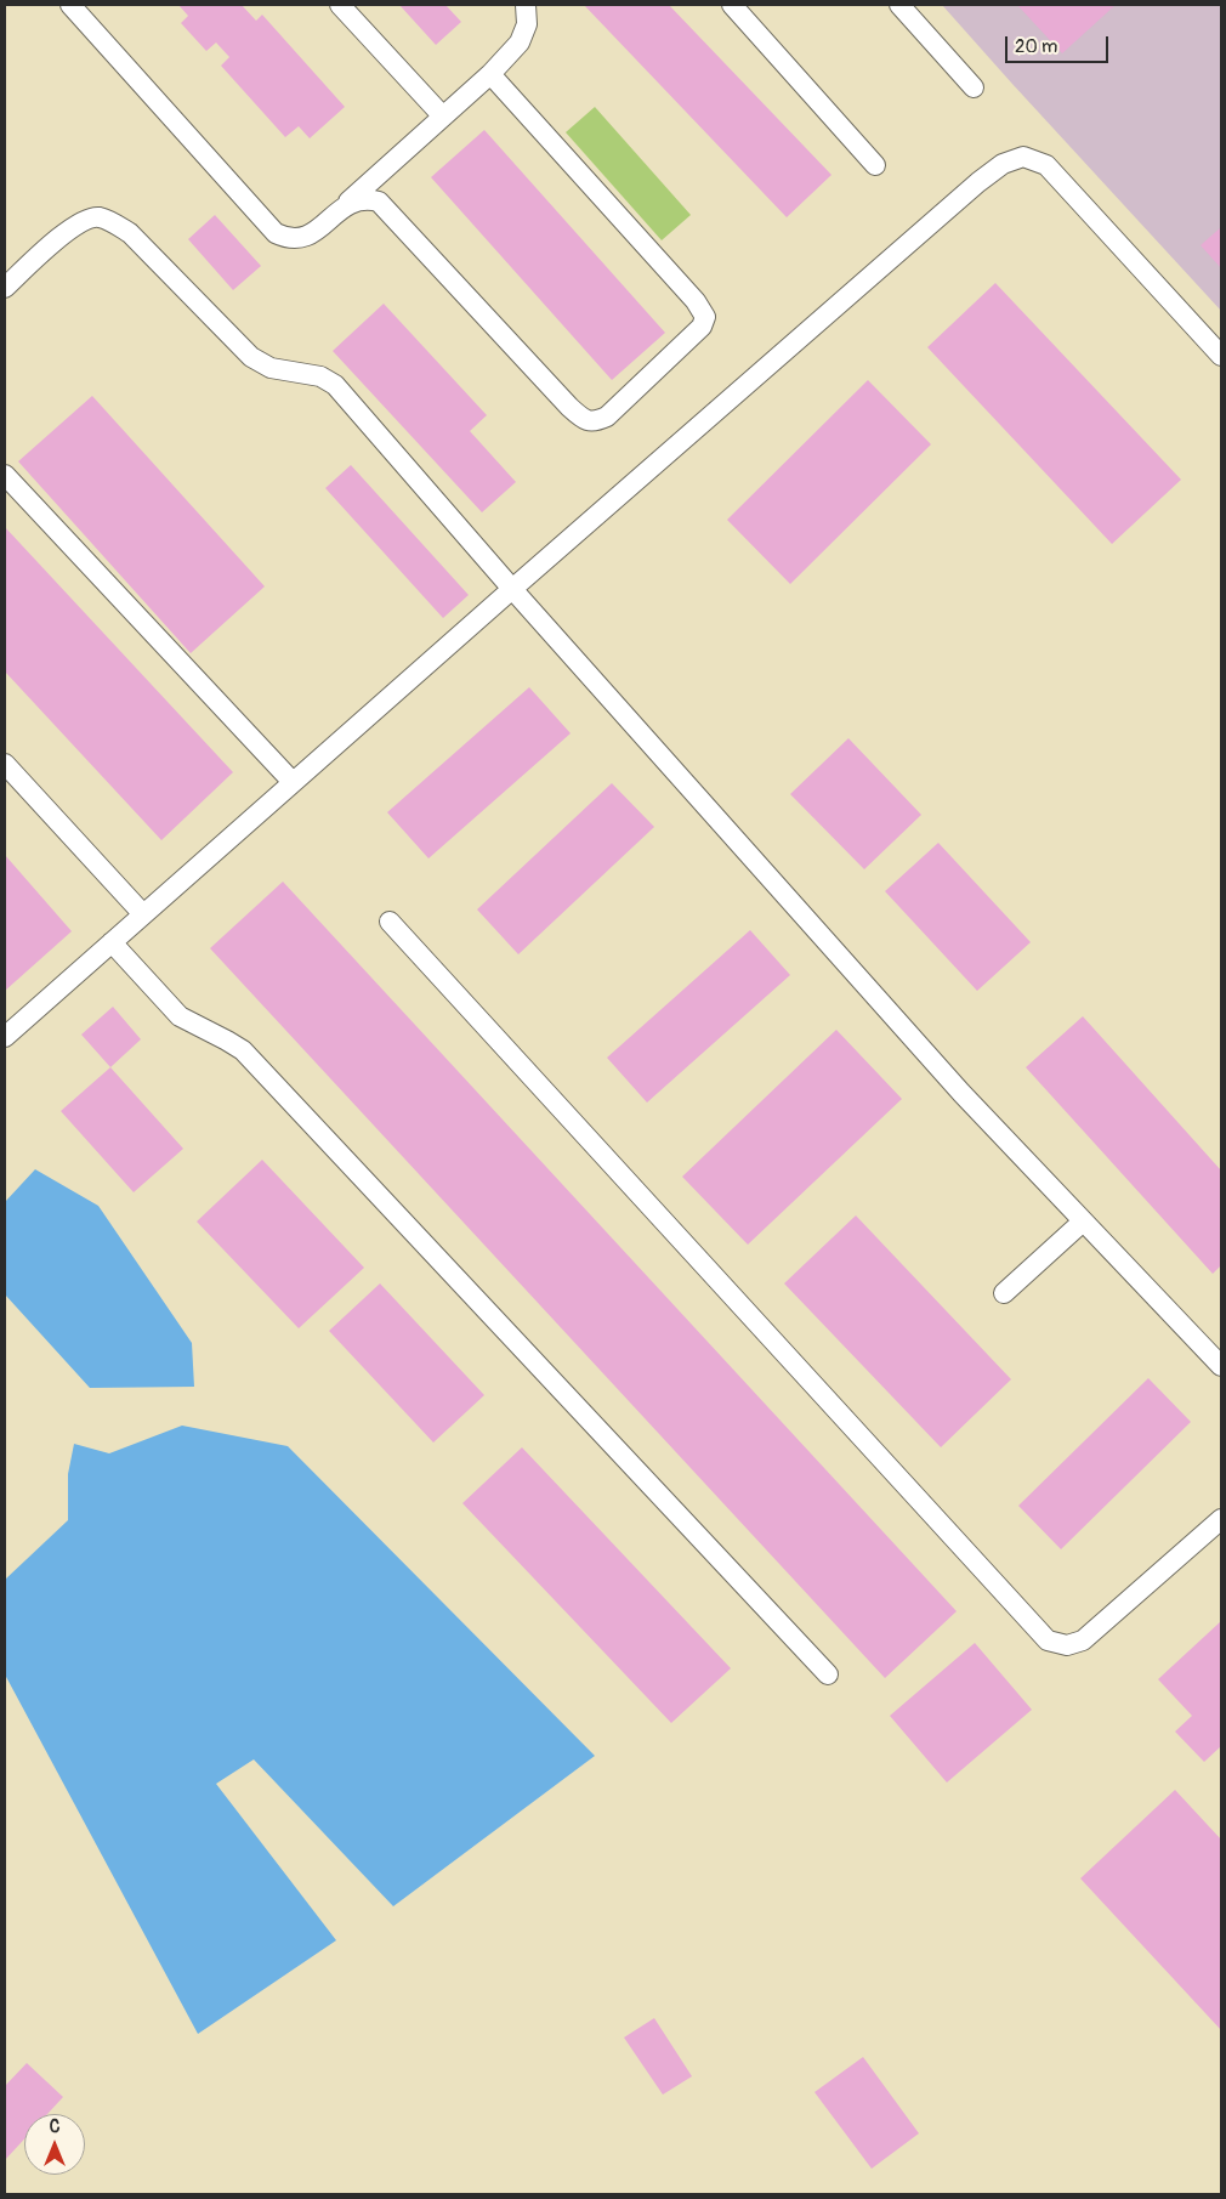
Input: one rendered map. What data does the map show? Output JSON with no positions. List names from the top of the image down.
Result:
{
  "scale_bar": "20 m",
  "north": "top"
}
